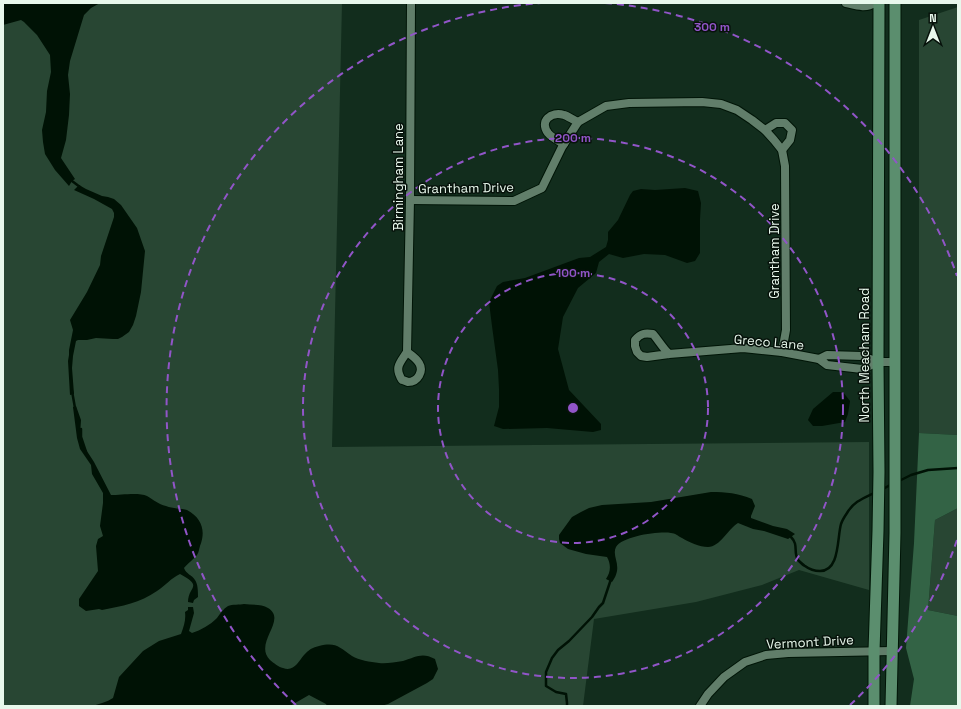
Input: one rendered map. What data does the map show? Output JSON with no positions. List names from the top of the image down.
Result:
{
  "streets": {
    "main road": ["North Meacham Road"],
    "street": [
      "Birmingham Lane",
      "Grantham Drive",
      "Greco Lane",
      "Vermont Drive"
    ]
  },
  "crossings": [
    ["Birmingham Lane", "Grantham Drive"],
    ["Grantham Drive", "Greco Lane"],
    ["Greco Lane", "North Meacham Road"],
    ["North Meacham Road", "Vermont Drive"]
  ],
  "north": "top",
  "rings": ["300 m", "200 m", "100 m"]
}
